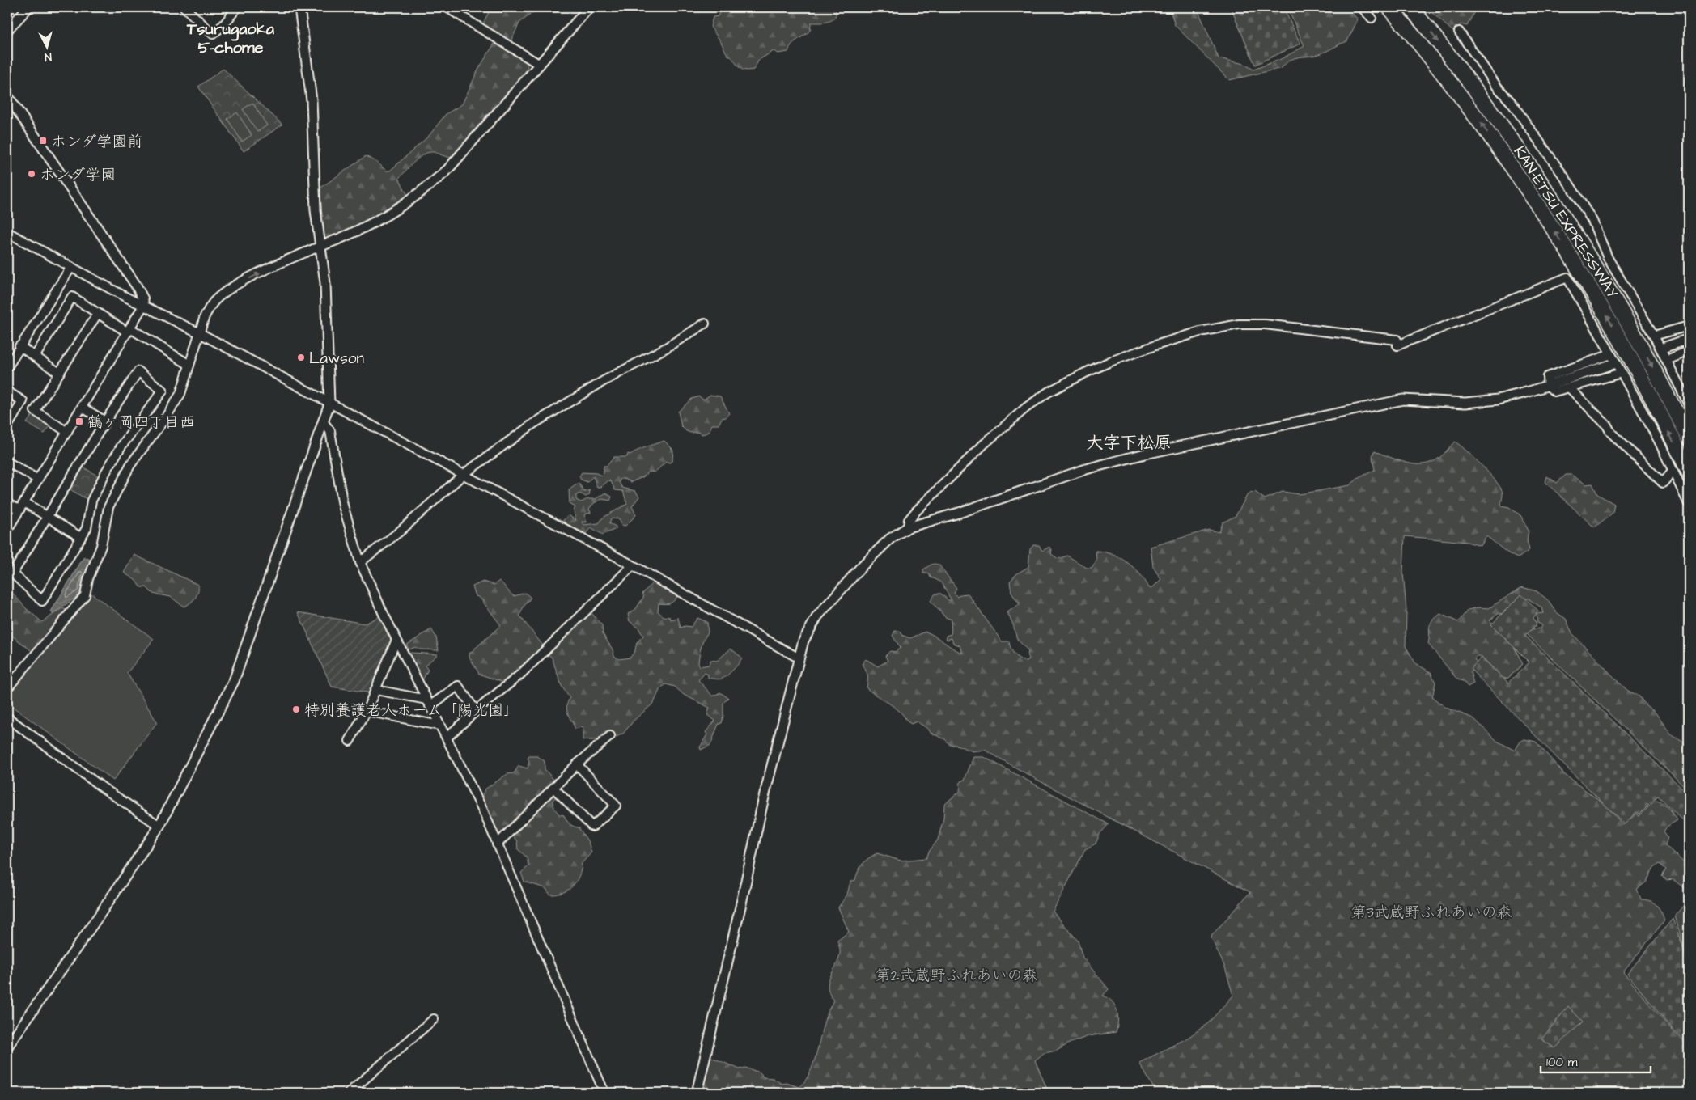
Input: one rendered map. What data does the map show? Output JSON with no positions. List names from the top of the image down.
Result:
{
  "streets": {
    "highway": ["KAN-ETSU EXPRESSWAY"]
  },
  "districts": ["Tsurugaoka 5-chome", "大字下松原"],
  "parks": ["第3武蔵野ふれあいの森", "第2武蔵野ふれあいの森"],
  "places": {
    "transit": ["ホンダ学園前", "鶴ヶ岡四丁目西"],
    "other": ["ホンダ学園", "Lawson", "特別養護老人ホーム「陽光園」"]
  },
  "scale_bar": "100 m",
  "north": "bottom"
}
